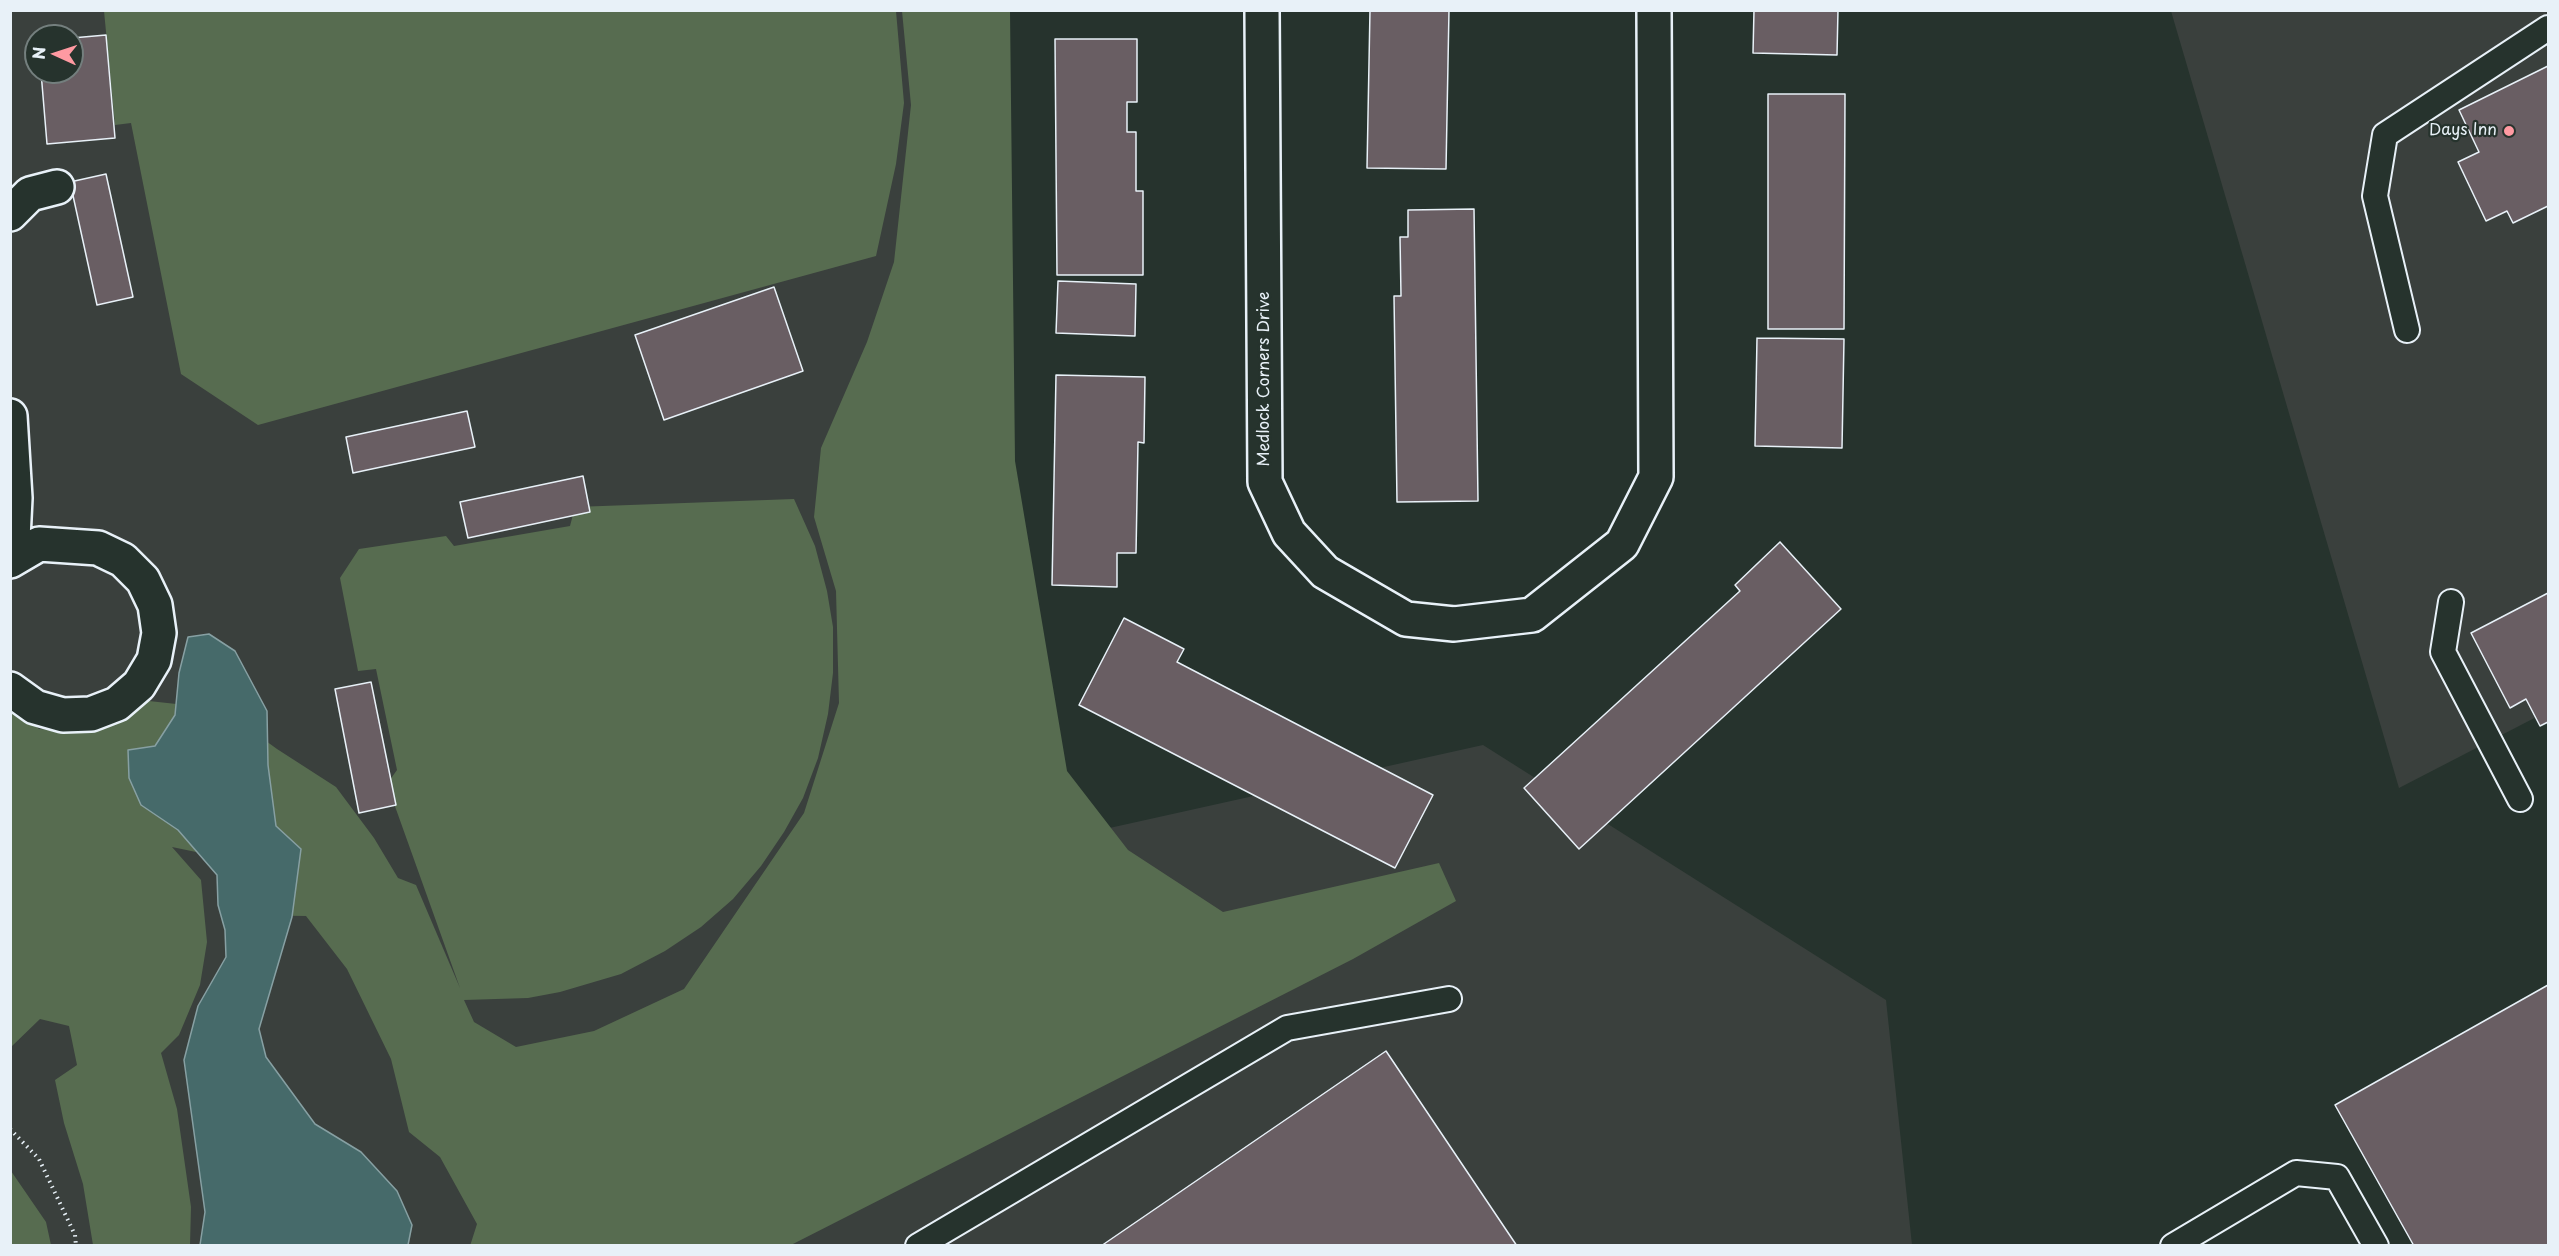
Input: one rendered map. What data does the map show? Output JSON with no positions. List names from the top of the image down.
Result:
{
  "streets": {
    "street": ["Medlock Corners Drive"]
  },
  "places": ["Days Inn"],
  "north": "left"
}
